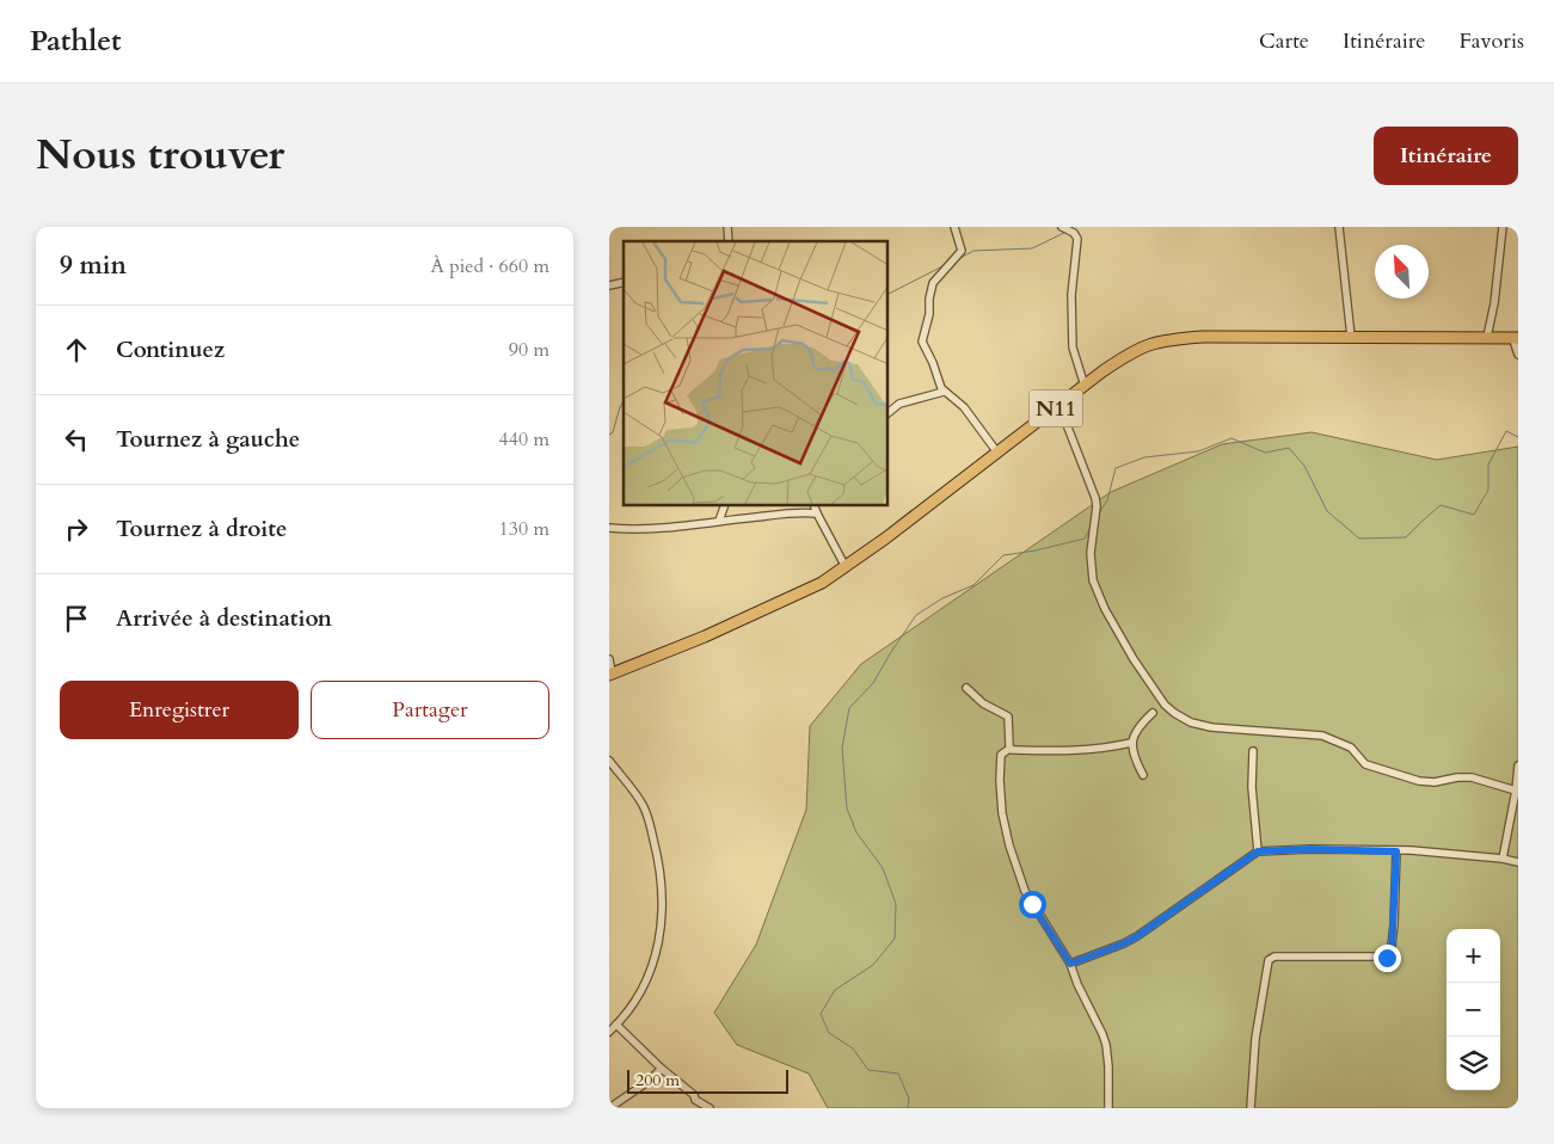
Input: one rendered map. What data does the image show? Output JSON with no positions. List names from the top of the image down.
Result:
{
  "streets": {
    "highway": ["N11"]
  },
  "scale_bar": "200 m",
  "north": "top left",
  "page": {
    "header": "Pathlet",
    "nav": ["Carte", "Itinéraire", "Favoris"],
    "title": "Nous trouver",
    "buttons": [
      "Itinéraire",
      ["Enregistrer", "Partager"]
    ],
    "heading": ["9 min", "À pied · 660 m"],
    "list": [
      ["Continuez", "90 m"],
      ["Tournez à gauche", "440 m"],
      ["Tournez à droite", "130 m"],
      "Arrivée à destination"
    ],
    "map_buttons": ["+", "−"],
    "scale": "200 m"
  }
}
